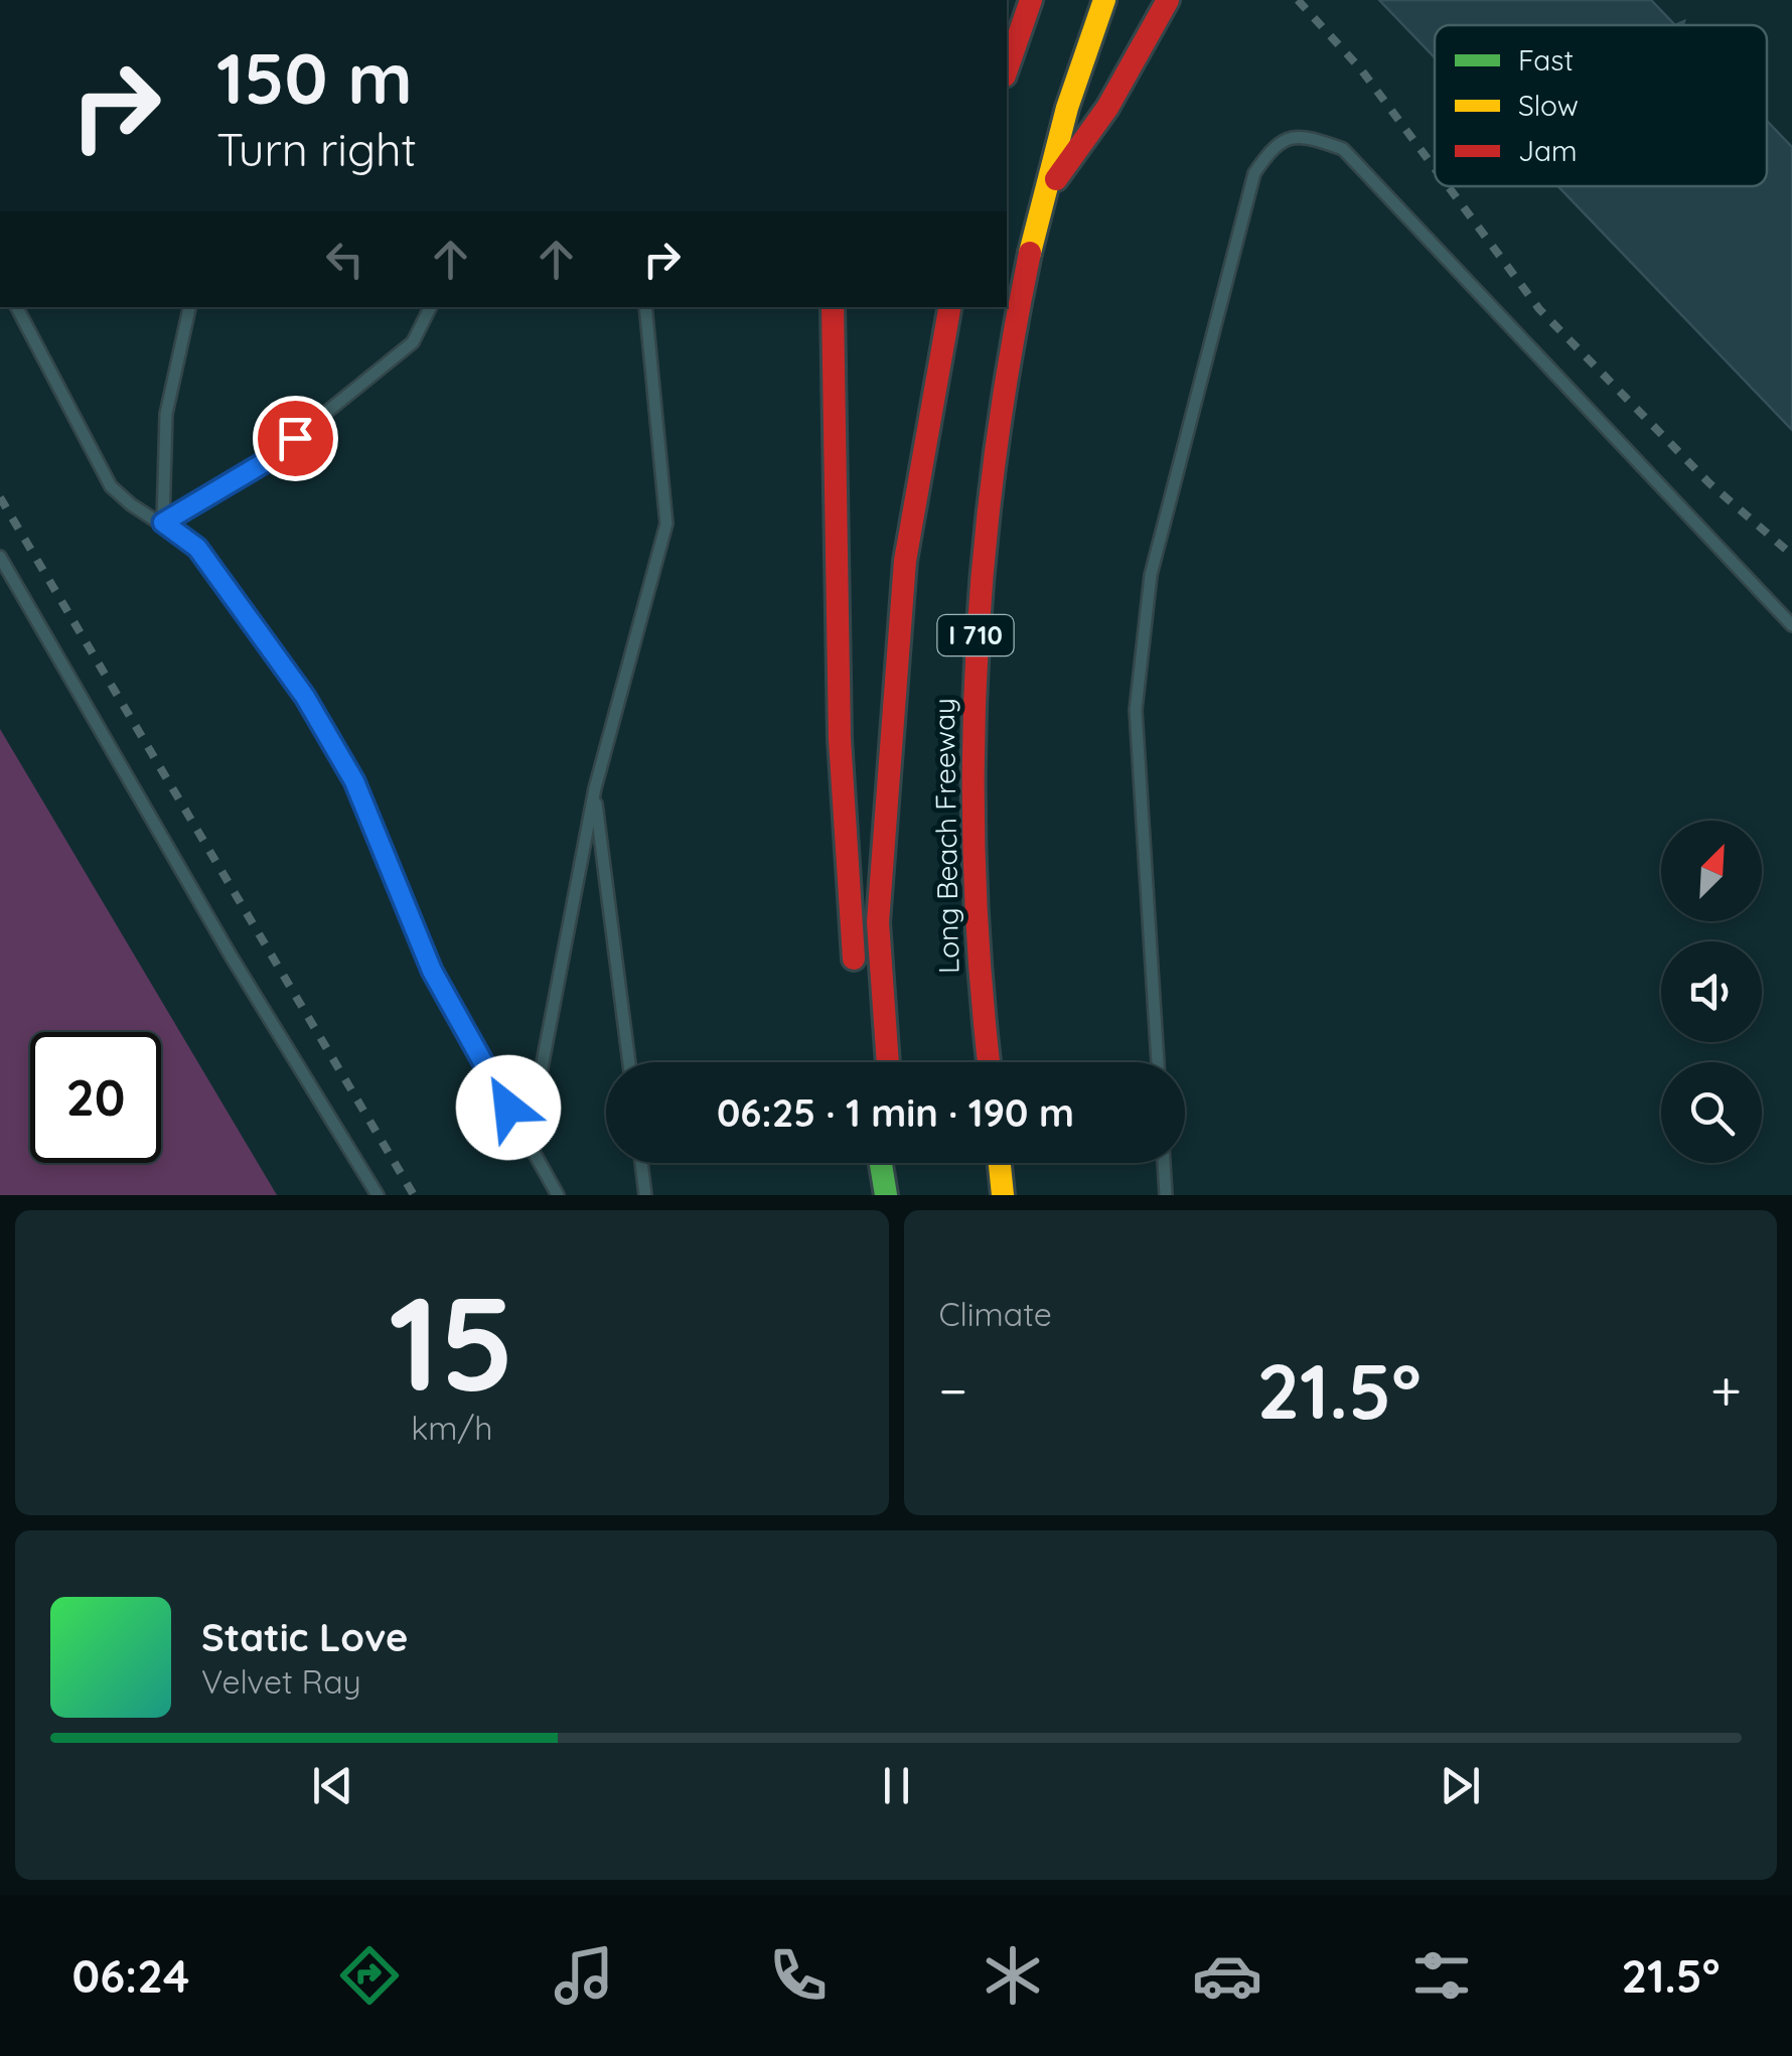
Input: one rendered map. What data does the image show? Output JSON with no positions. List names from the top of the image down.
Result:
{
  "streets": {
    "highway": ["I 710", "Long Beach Freeway"]
  },
  "legend": ["Fast", "Slow", "Jam"],
  "north": "top right",
  "page": {
    "turn": ["150 m", "Turn right"],
    "limit": "20",
    "trip": "06:25 · 1 min · 190 m",
    "tile": [
      ["15", "km/h"],
      "Climate"
    ],
    "heat": ["−", "21.5°", "+"],
    "song": ["Static Love", "Velvet Ray"],
    "tabs": ["06:24", "21.5°"]
  }
}
